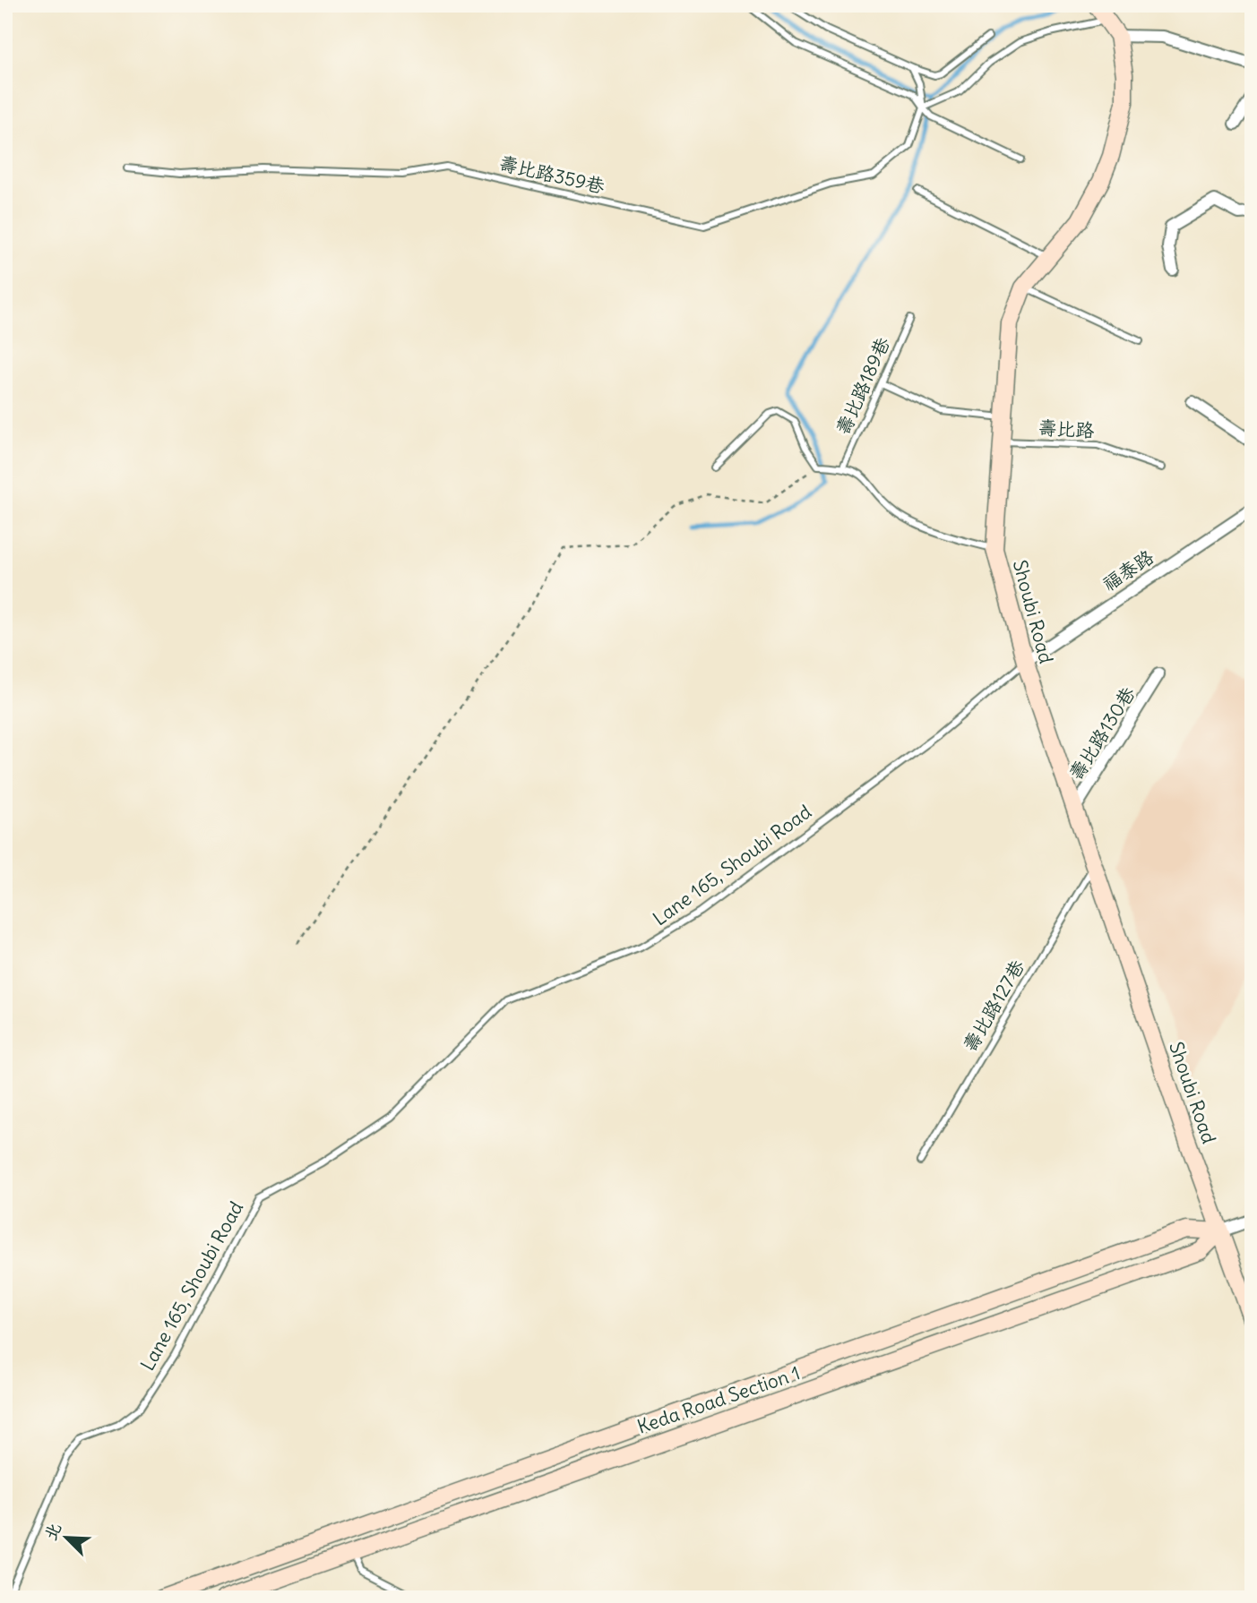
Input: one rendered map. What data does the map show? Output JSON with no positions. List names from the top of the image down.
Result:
{
  "streets": {
    "street": [
      "福泰路",
      "Shoubi Road",
      "壽比路130巷",
      "Keda Road Section 1"
    ],
    "lane": [
      "壽比路359巷",
      "壽比路189巷",
      "壽比路",
      "Lane 165, Shoubi Road",
      "壽比路127巷"
    ]
  },
  "crossings": [
    ["壽比路", "Shoubi Road"],
    ["福泰路", "Shoubi Road"],
    ["福泰路", "Lane 165, Shoubi Road"],
    ["Shoubi Road", "壽比路130巷"],
    ["Shoubi Road", "Lane 165, Shoubi Road"],
    ["Shoubi Road", "壽比路127巷"],
    ["Shoubi Road", "Keda Road Section 1"]
  ],
  "north": "top left"
}
